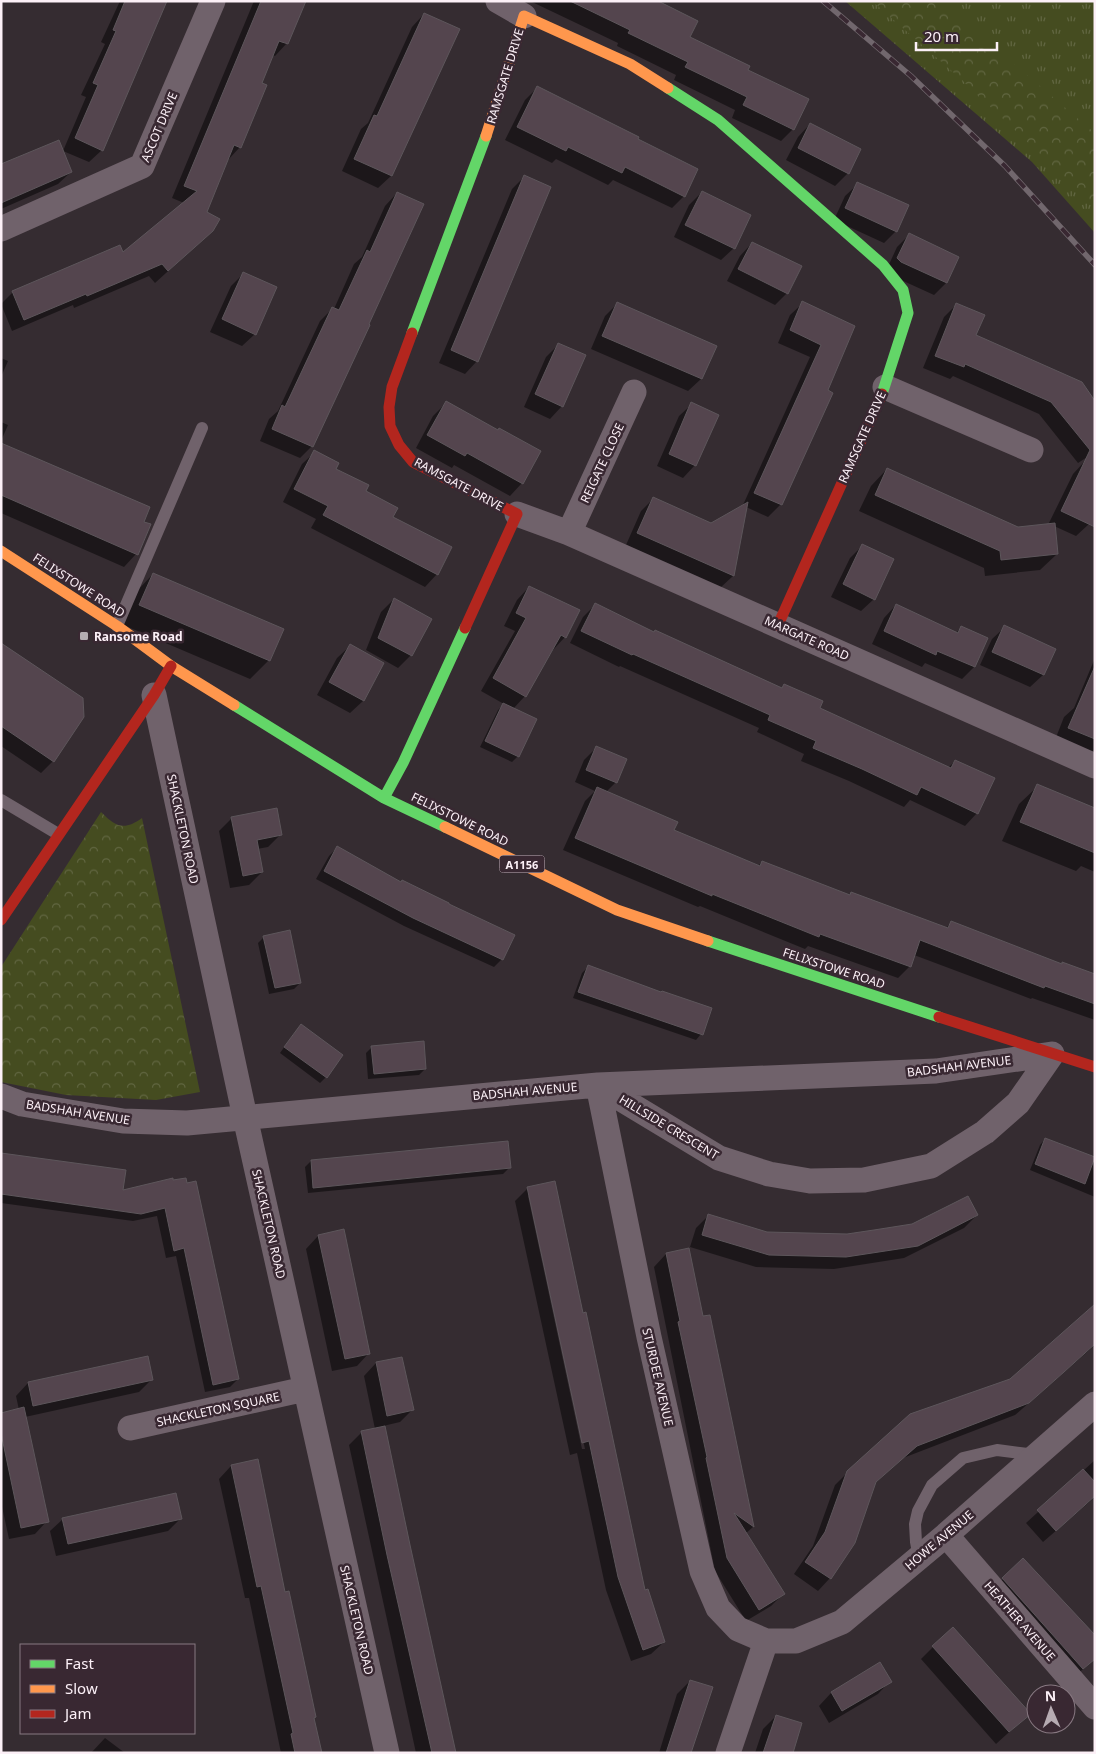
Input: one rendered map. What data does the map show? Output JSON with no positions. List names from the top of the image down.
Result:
{
  "streets": {
    "street": [
      "RAMSGATE DRIVE",
      "ASCOT DRIVE",
      "REIGATE CLOSE",
      "FELIXSTOWE ROAD",
      "MARGATE ROAD",
      "SHACKLETON ROAD",
      "A1156",
      "BADSHAH AVENUE",
      "HILLSIDE CRESCENT",
      "STURDEE AVENUE",
      "SHACKLETON SQUARE",
      "HOWE AVENUE",
      "HEATHER AVENUE"
    ]
  },
  "crossings": [
    ["RAMSGATE DRIVE", "FELIXSTOWE ROAD"],
    ["RAMSGATE DRIVE", "MARGATE ROAD"],
    ["REIGATE CLOSE", "MARGATE ROAD"],
    ["FELIXSTOWE ROAD", "BADSHAH AVENUE"],
    ["FELIXSTOWE ROAD", "HILLSIDE CRESCENT"],
    ["SHACKLETON ROAD", "BADSHAH AVENUE"],
    ["SHACKLETON ROAD", "SHACKLETON SQUARE"],
    ["BADSHAH AVENUE", "HILLSIDE CRESCENT"],
    ["BADSHAH AVENUE", "STURDEE AVENUE"],
    ["HILLSIDE CRESCENT", "STURDEE AVENUE"],
    ["STURDEE AVENUE", "HOWE AVENUE"],
    ["HOWE AVENUE", "HEATHER AVENUE"]
  ],
  "places": {
    "transit": ["Ransome Road"]
  },
  "legend": ["Fast", "Slow", "Jam"],
  "scale_bar": "20 m",
  "north": "top"
}
